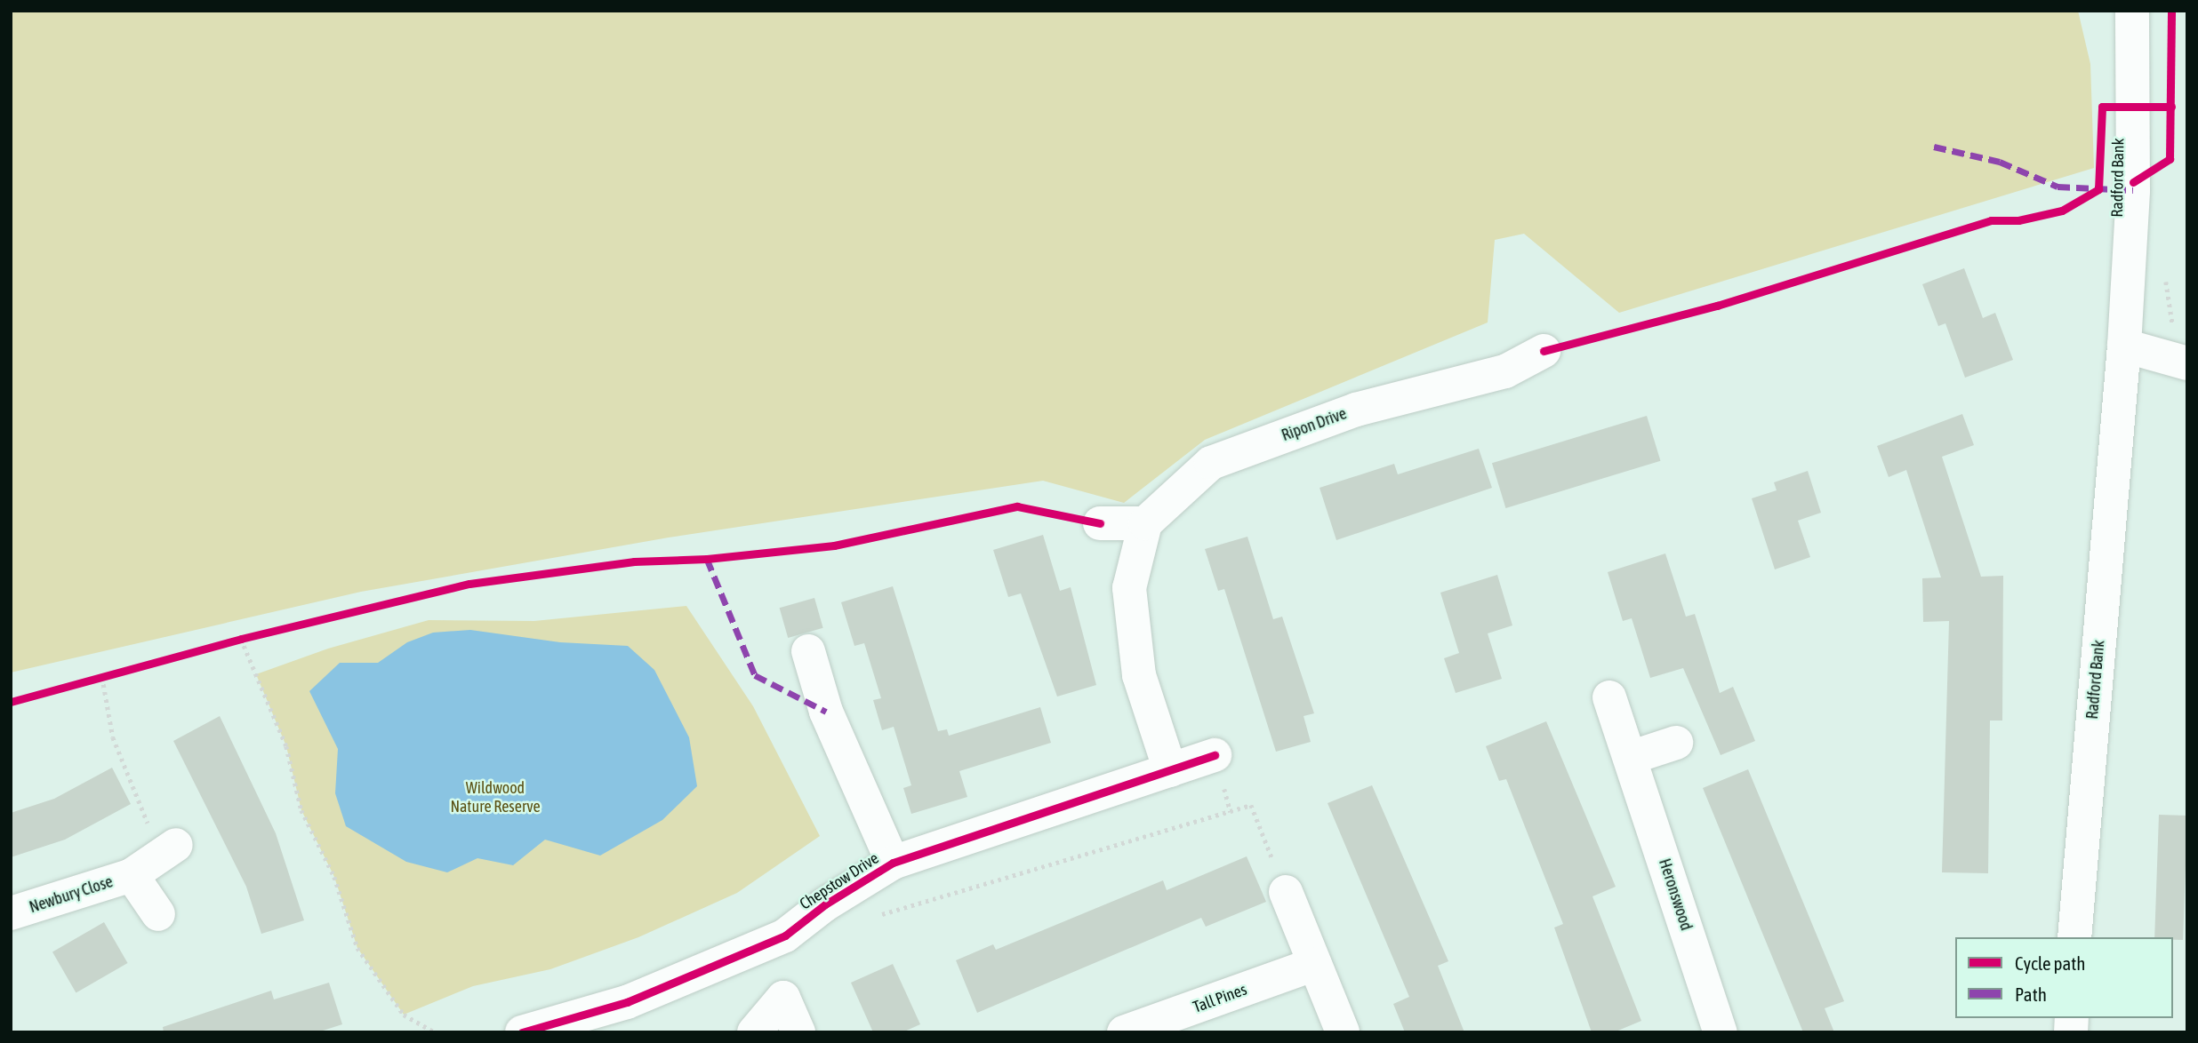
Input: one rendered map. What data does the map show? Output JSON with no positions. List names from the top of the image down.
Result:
{
  "streets": {
    "main road": [
      "Radford Bank",
      "Ripon Drive",
      "Chepstow Drive",
      "Newbury Close",
      "Heronswood",
      "Tall Pines"
    ]
  },
  "parks": ["Wildwood Nature Reserve"],
  "legend": ["Cycle path", "Path"]
}
